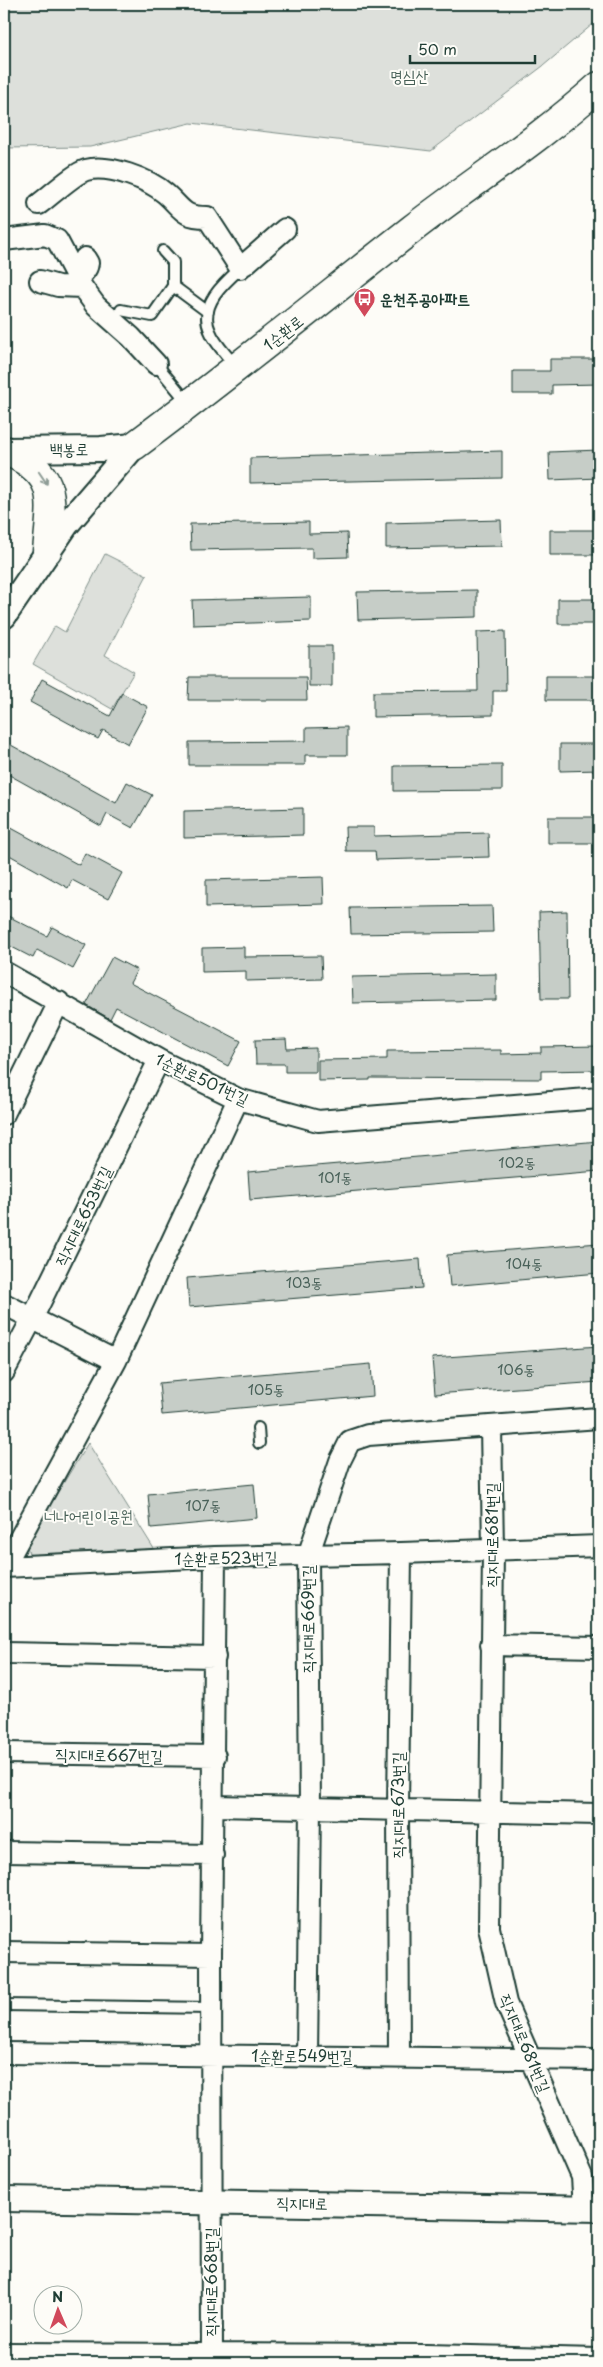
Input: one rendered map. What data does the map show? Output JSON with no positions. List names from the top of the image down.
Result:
{
  "streets": {
    "main road": ["1순환로"],
    "street": [
      "백봉로",
      "1순환로501번길",
      "직지대로653번길",
      "직지대로681번길",
      "1순환로523번길",
      "직지대로669번길",
      "직지대로667번길",
      "직지대로673번길",
      "1순환로549번길",
      "직지대로",
      "직지대로668번길"
    ]
  },
  "crossings": [
    ["1순환로", "백봉로"],
    ["1순환로501번길", "직지대로653번길"],
    ["직지대로681번길", "1순환로523번길"],
    ["직지대로681번길", "직지대로669번길"],
    ["직지대로681번길", "1순환로549번길"],
    ["직지대로681번길", "직지대로"],
    ["1순환로523번길", "직지대로669번길"],
    ["1순환로523번길", "직지대로673번길"],
    ["직지대로669번길", "1순환로549번길"],
    ["직지대로673번길", "1순환로549번길"],
    ["직지대로", "직지대로668번길"]
  ],
  "parks": ["명심산", "너나어린이공원"],
  "places": {
    "bus stop": ["운천주공아파트"]
  },
  "house_numbers": [
    "102동",
    "101동",
    "104동",
    "103동",
    "106동",
    "105동",
    "107동"
  ],
  "scale_bar": "50 m",
  "north": "top"
}
